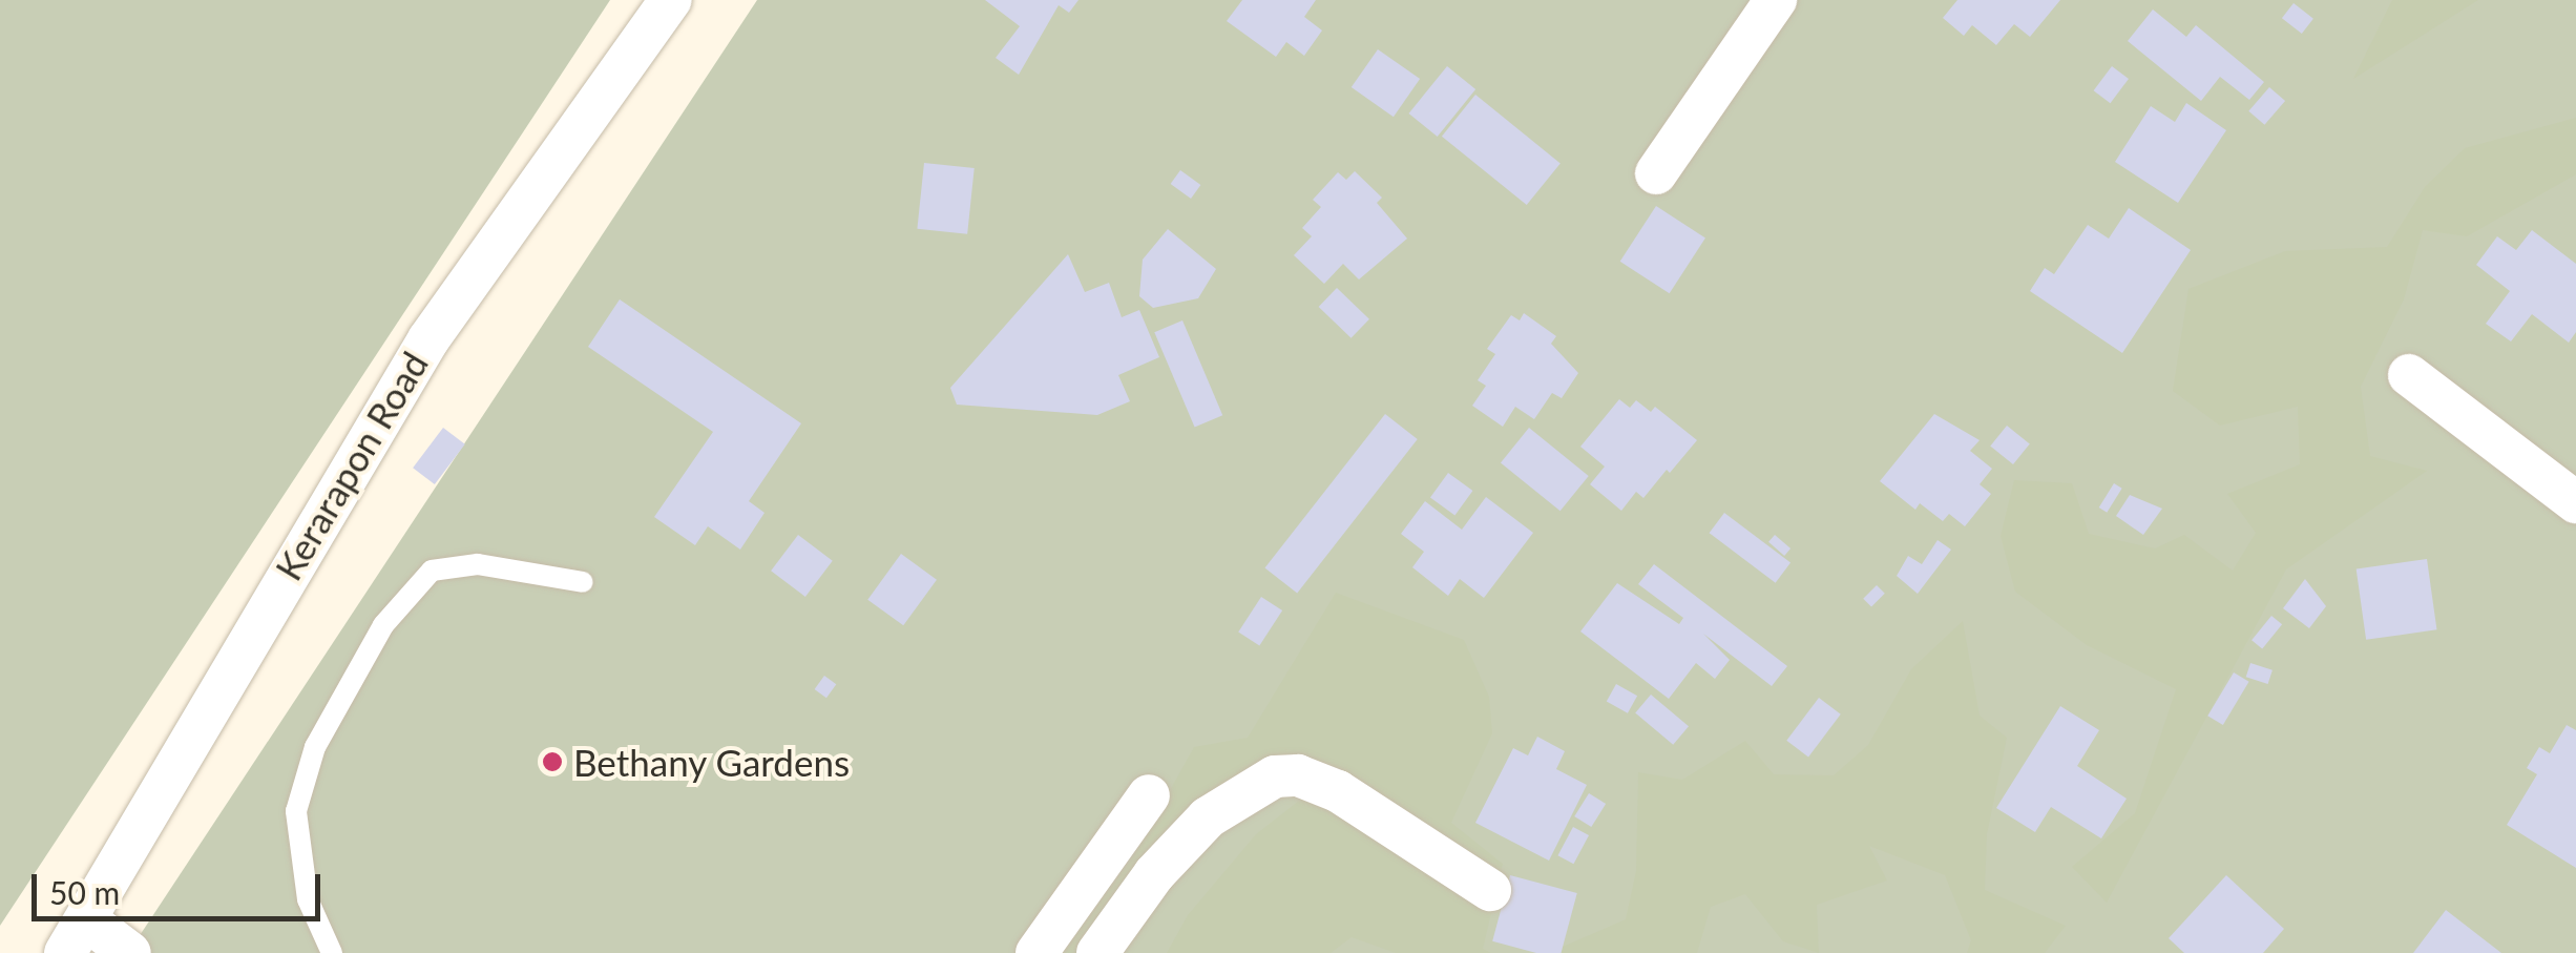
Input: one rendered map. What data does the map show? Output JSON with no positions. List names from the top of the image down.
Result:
{
  "streets": {
    "street": ["Kerarapon Road"]
  },
  "places": ["Bethany Gardens"],
  "scale_bar": "50 m"
}
